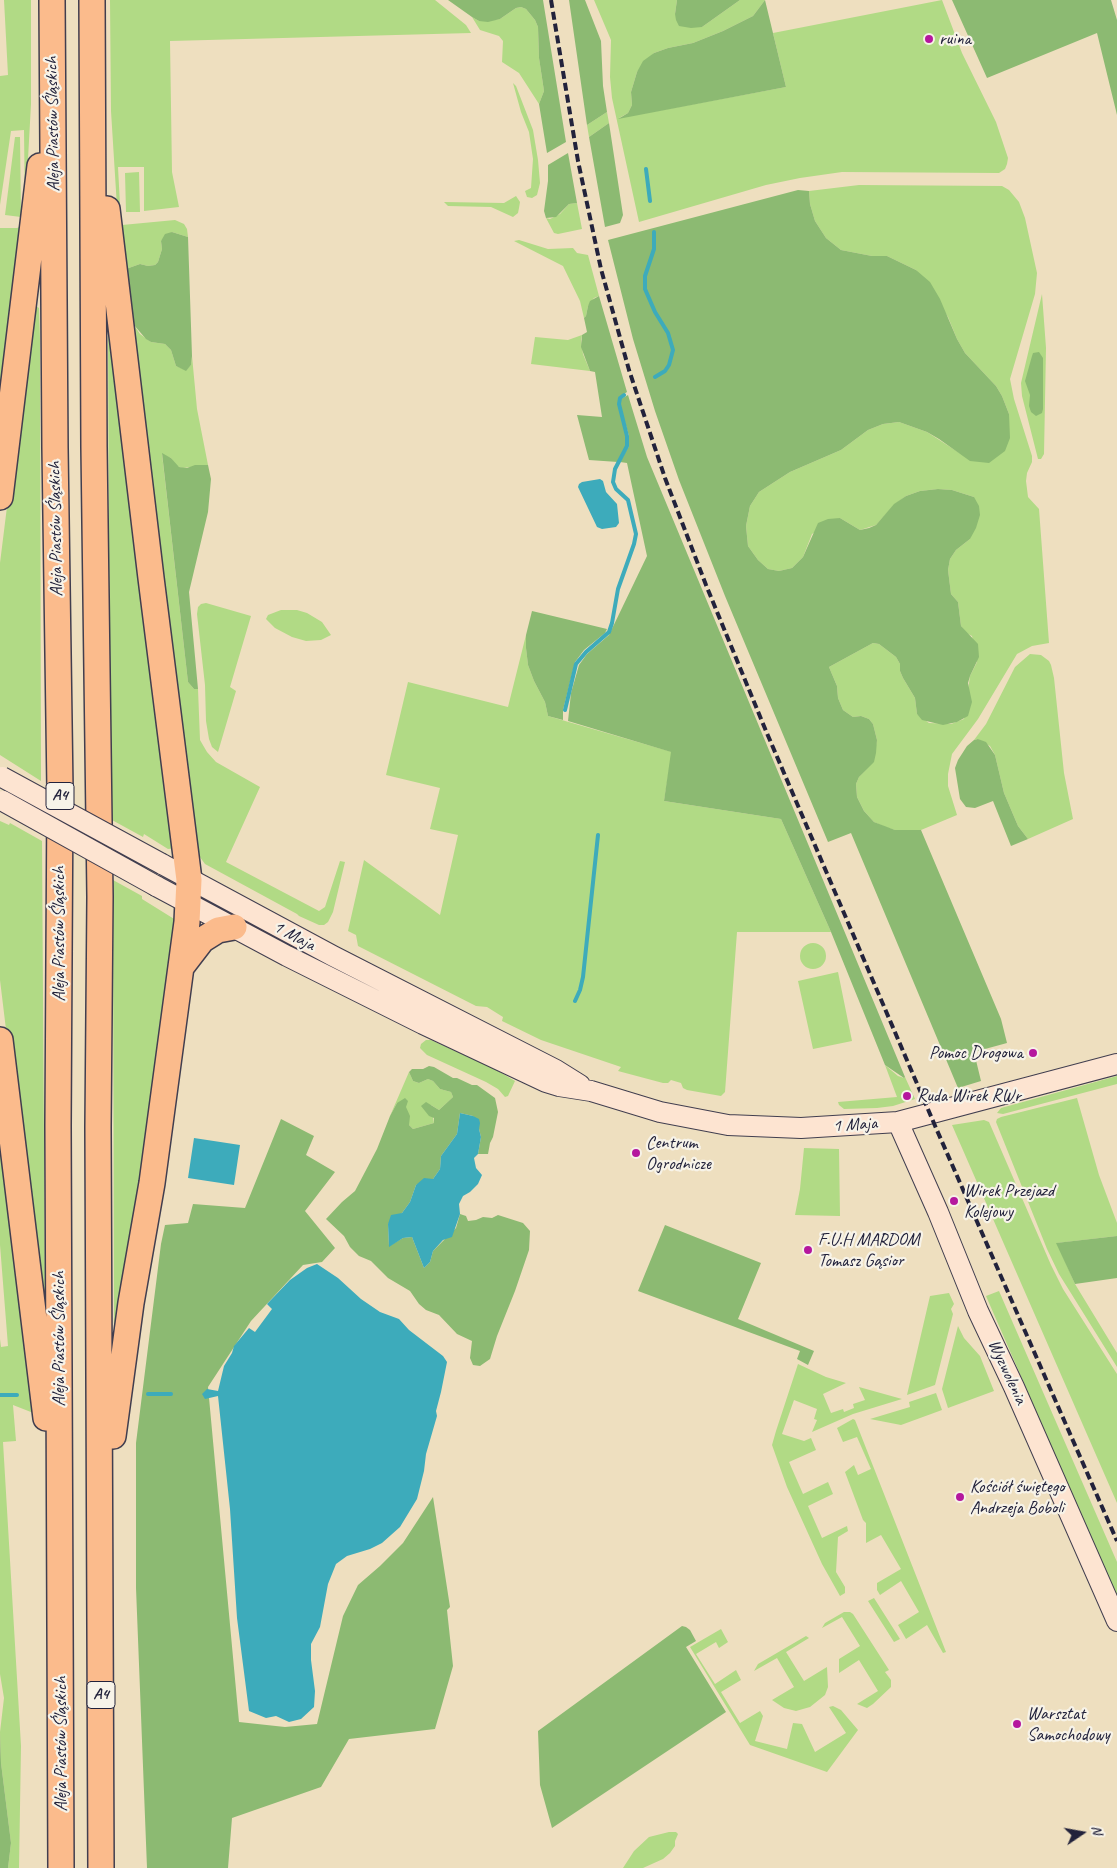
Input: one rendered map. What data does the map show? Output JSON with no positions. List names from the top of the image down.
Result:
{
  "streets": {
    "highway": ["Aleja Piastów Śląskich", "A4"],
    "main road": ["1 Maja", "Wyzwolenia"]
  },
  "crossings": [
    ["1 Maja", "Wyzwolenia"]
  ],
  "places": [
    "ruina",
    "Pomoc Drogowa",
    "Ruda Wirek RWr",
    "Centrum Ogrodnicze",
    "Wirek Przejazd Kolejowy",
    "F.U.H MARDOM Tomasz Gąsior",
    "Kościół świętego Andrzeja Boboli",
    "Warsztat Samochodowy"
  ],
  "north": "right"
}
